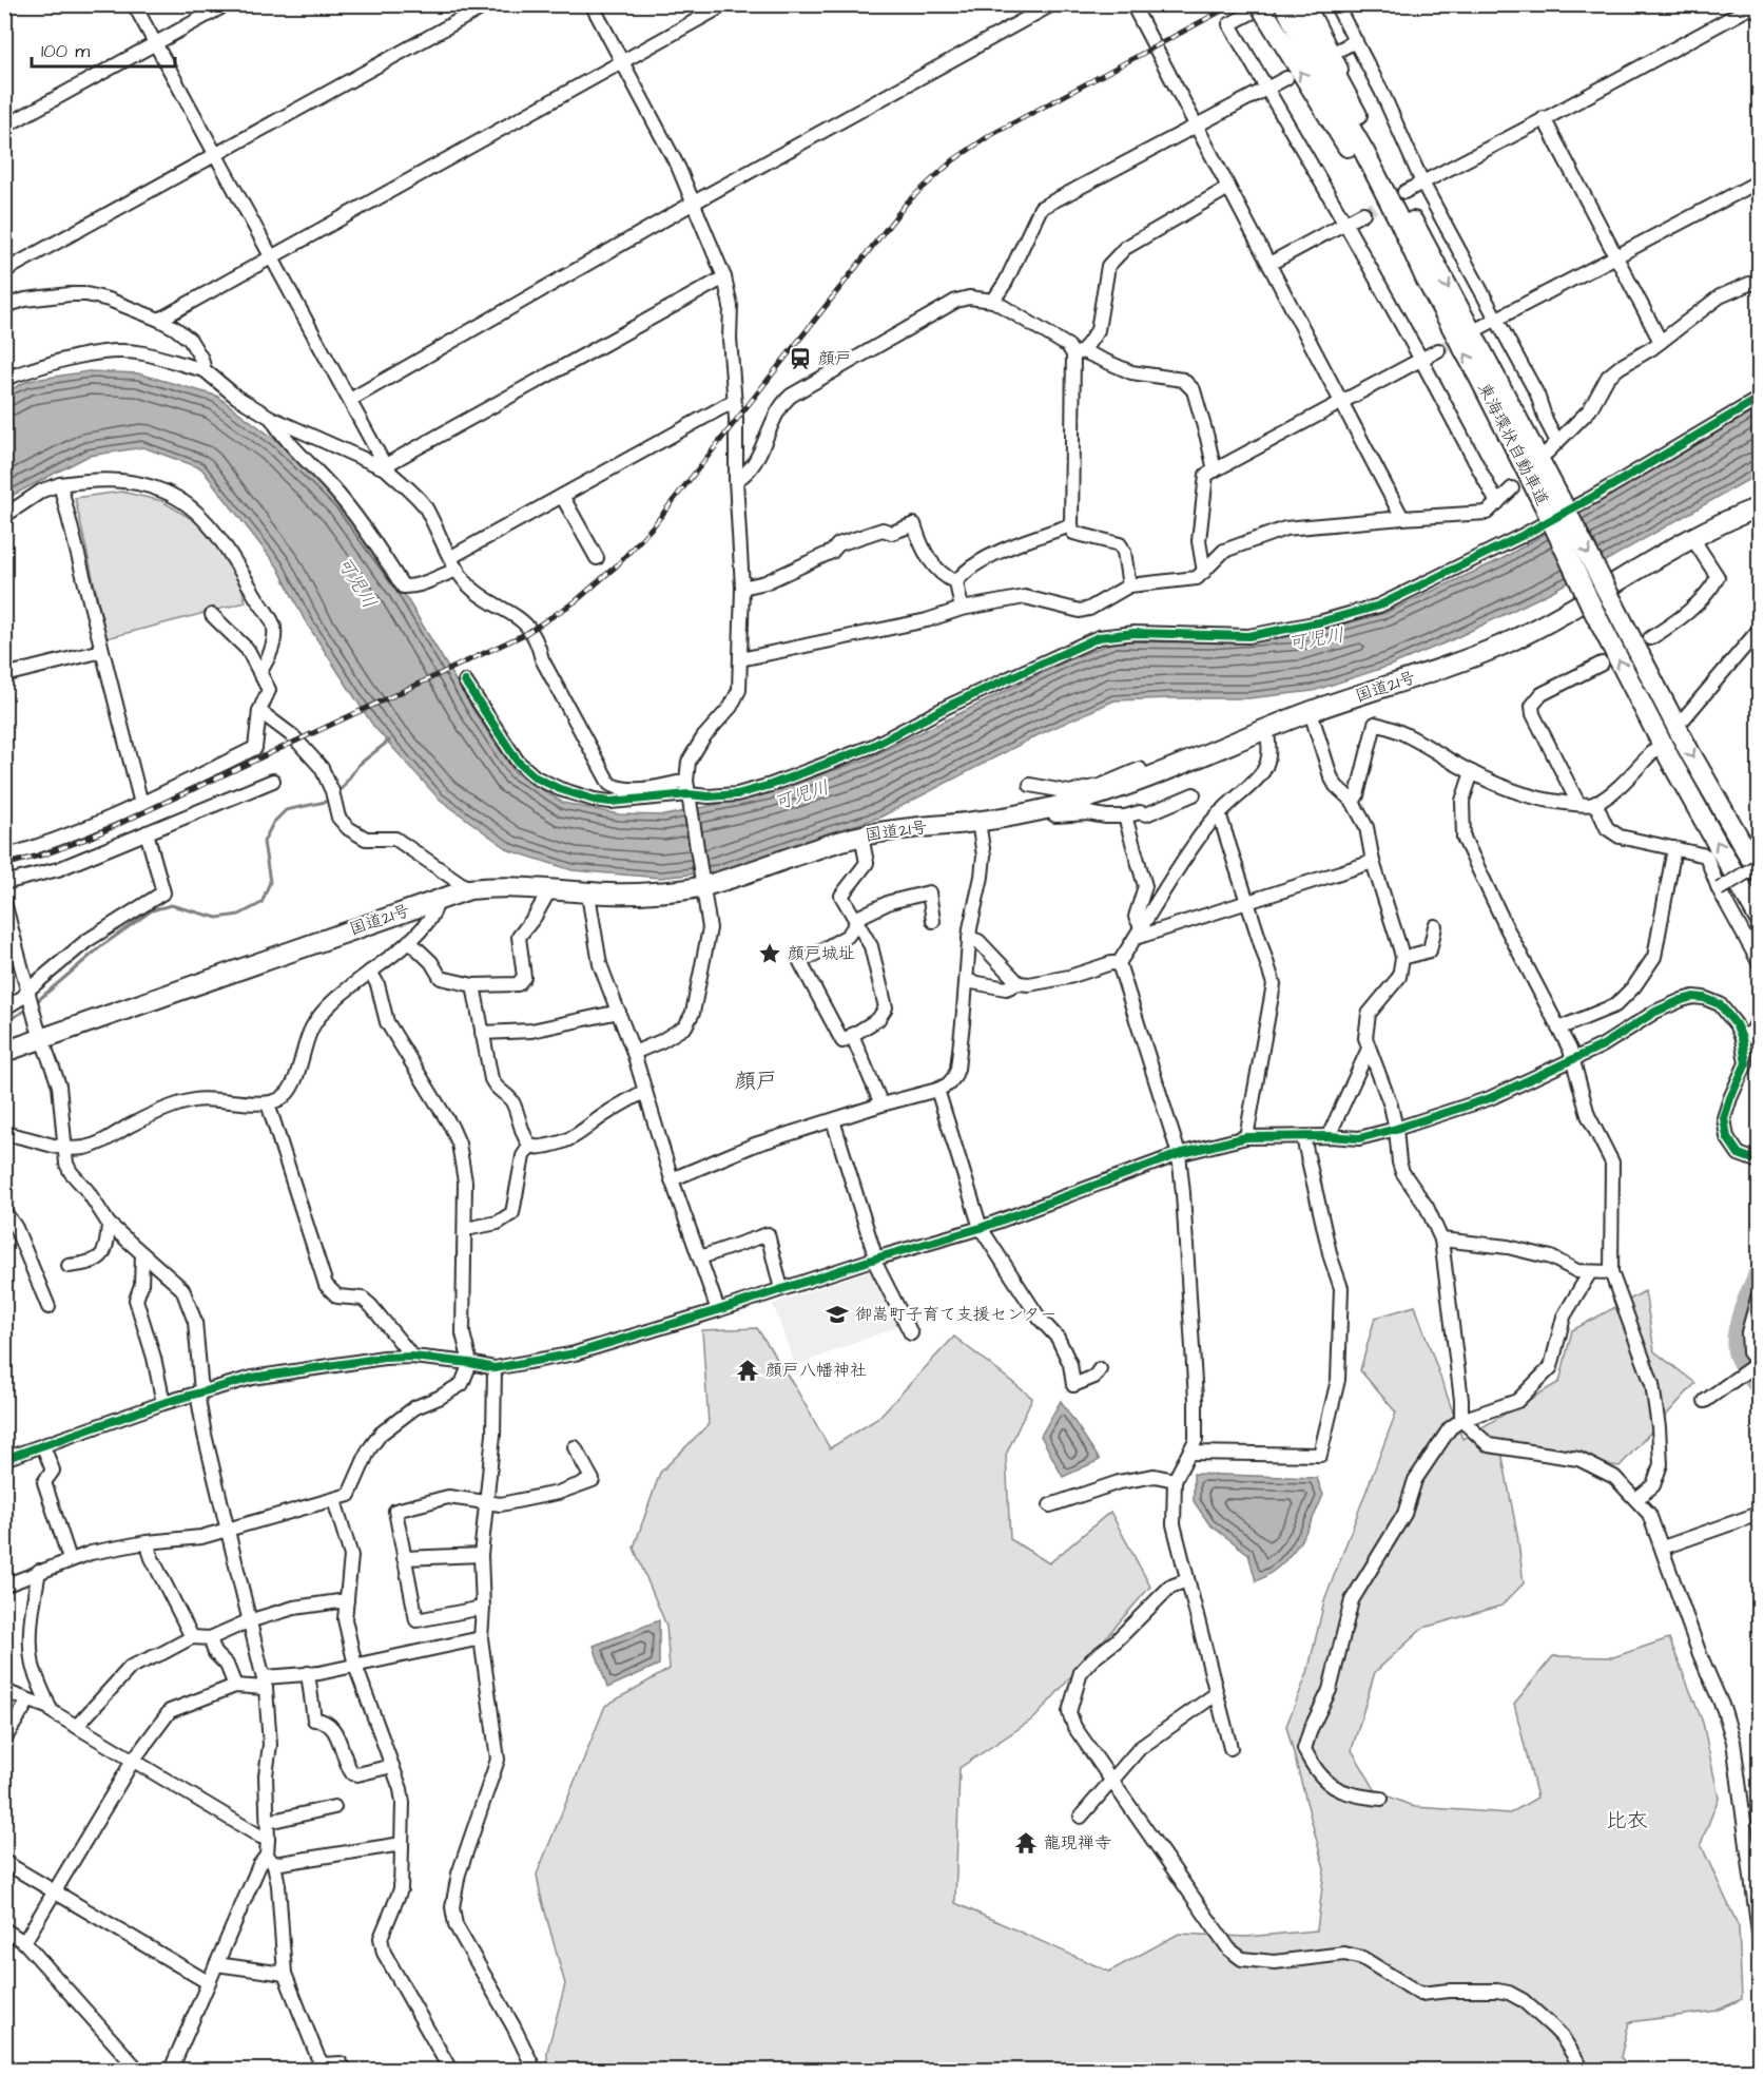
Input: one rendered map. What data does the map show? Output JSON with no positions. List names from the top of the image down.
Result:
{
  "streets": {
    "highway": ["東海環状自動車道", "国道21号"]
  },
  "districts": ["顔戸", "比衣"],
  "water": ["可児川"],
  "places": {
    "station": ["顔戸"],
    "place": ["顔戸城址"],
    "school or university": ["御嵩町子育て支援センター"],
    "temple": ["顔戸八幡神社", "龍現禅寺"]
  },
  "scale_bar": "100 m"
}
